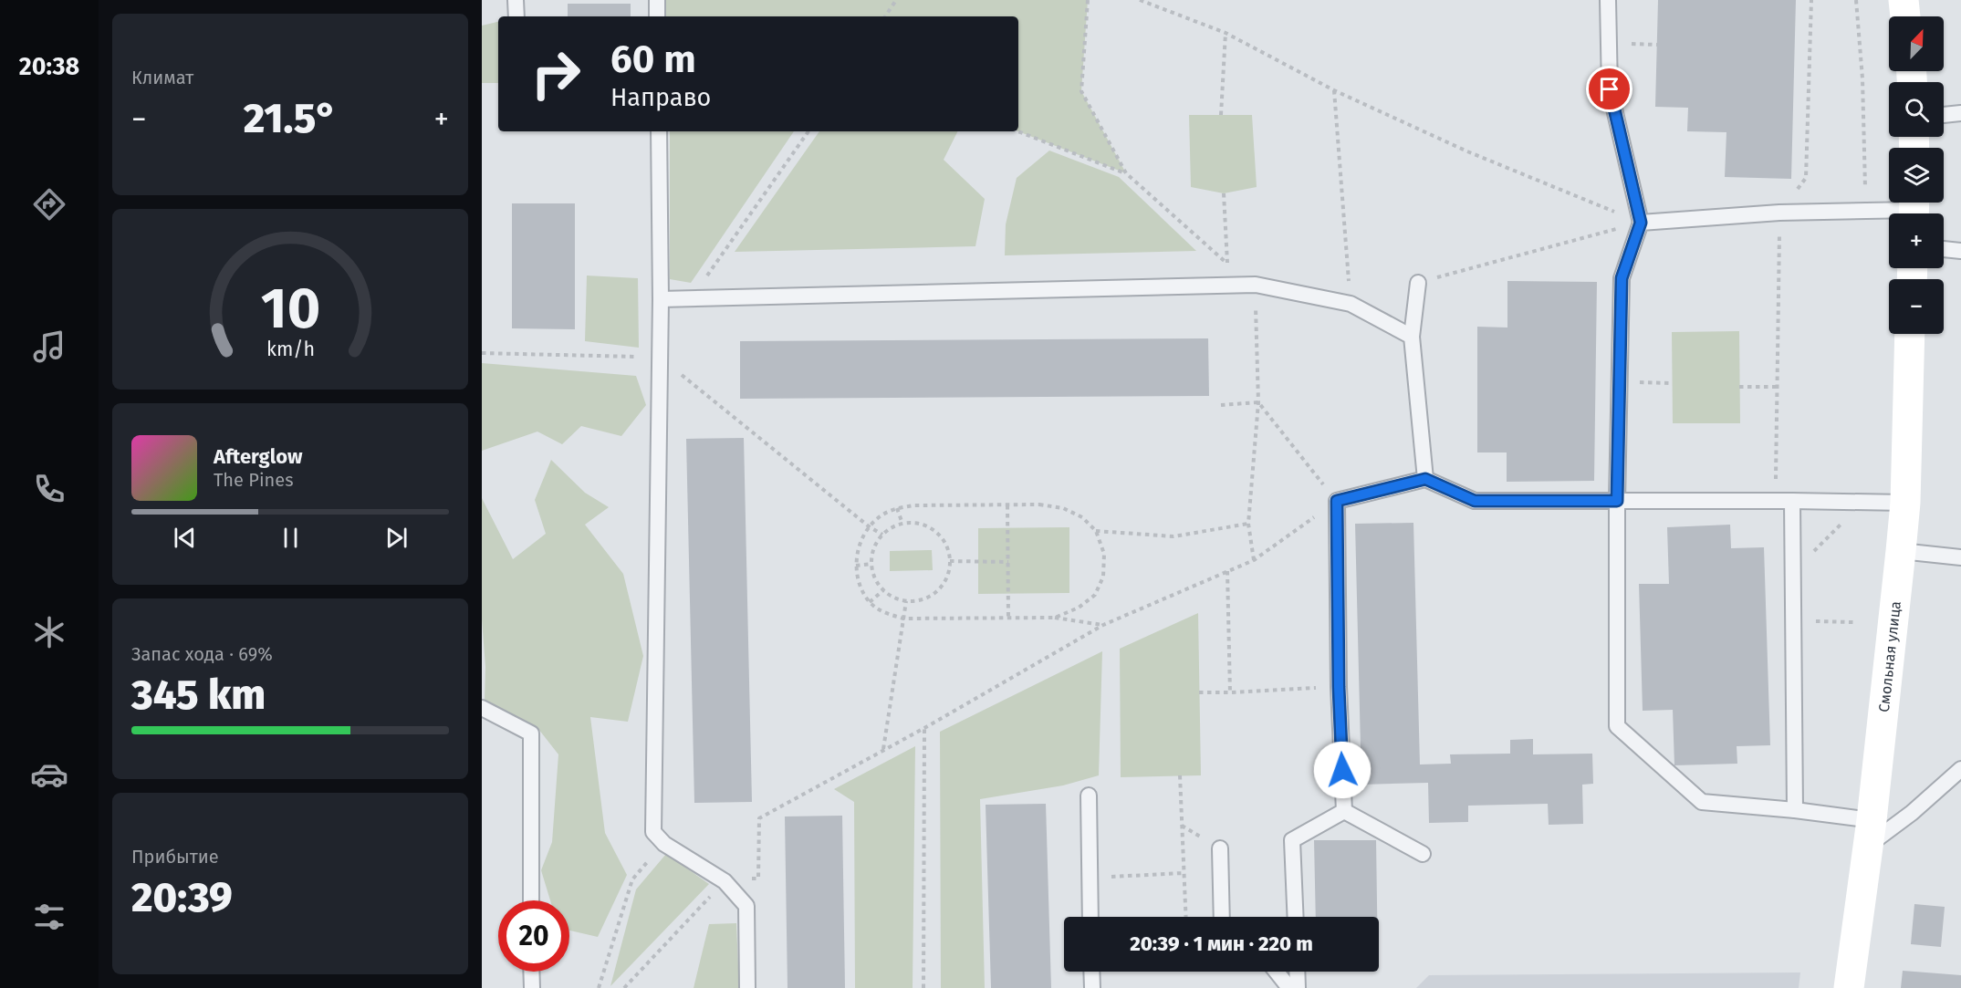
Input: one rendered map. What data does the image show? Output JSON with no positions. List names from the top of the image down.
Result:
{
  "streets": {
    "street": ["Смольная улица"]
  },
  "north": "top right",
  "page": {
    "tabs": "20:38",
    "tile": [
      "Климат",
      ["Запас хода · 69%", "345 km"],
      ["Прибытие", "20:39"]
    ],
    "map_buttons": ["+", "−"],
    "turn": ["60 m", "Направо"],
    "heat": ["−", "21.5°", "+"],
    "song": ["Afterglow", "The Pines"],
    "limit": "20",
    "trip": "20:39 · 1 мин · 220 m",
    "gauge": ["10", "km/h"]
  }
}
